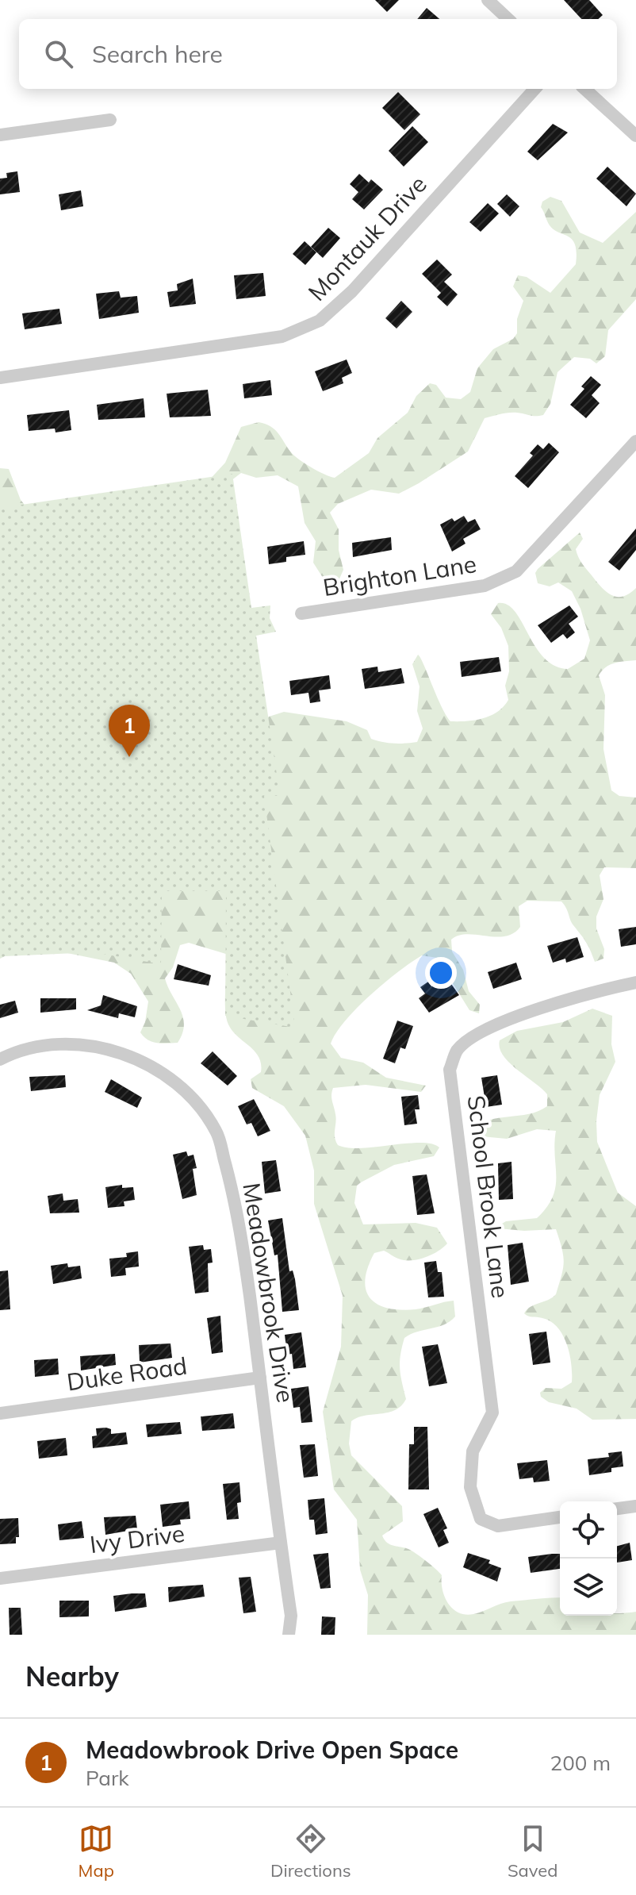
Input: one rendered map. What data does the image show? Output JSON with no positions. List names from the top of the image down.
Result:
{
  "streets": {
    "street": [
      "Montauk Drive",
      "Brighton Lane",
      "School Brook Lane",
      "Meadowbrook Drive",
      "Duke Road",
      "Ivy Drive"
    ]
  },
  "crossings": [
    ["Meadowbrook Drive", "Duke Road"],
    ["Meadowbrook Drive", "Ivy Drive"]
  ],
  "page": {
    "search": "Search here",
    "pins": "1",
    "heading": "Nearby",
    "list": [
      {
        "mark": "1",
        "name": "Meadowbrook Drive Open Space",
        "note": "Park",
        "value": "200 m"
      }
    ],
    "nav": ["Map", "Directions", "Saved"]
  }
}
